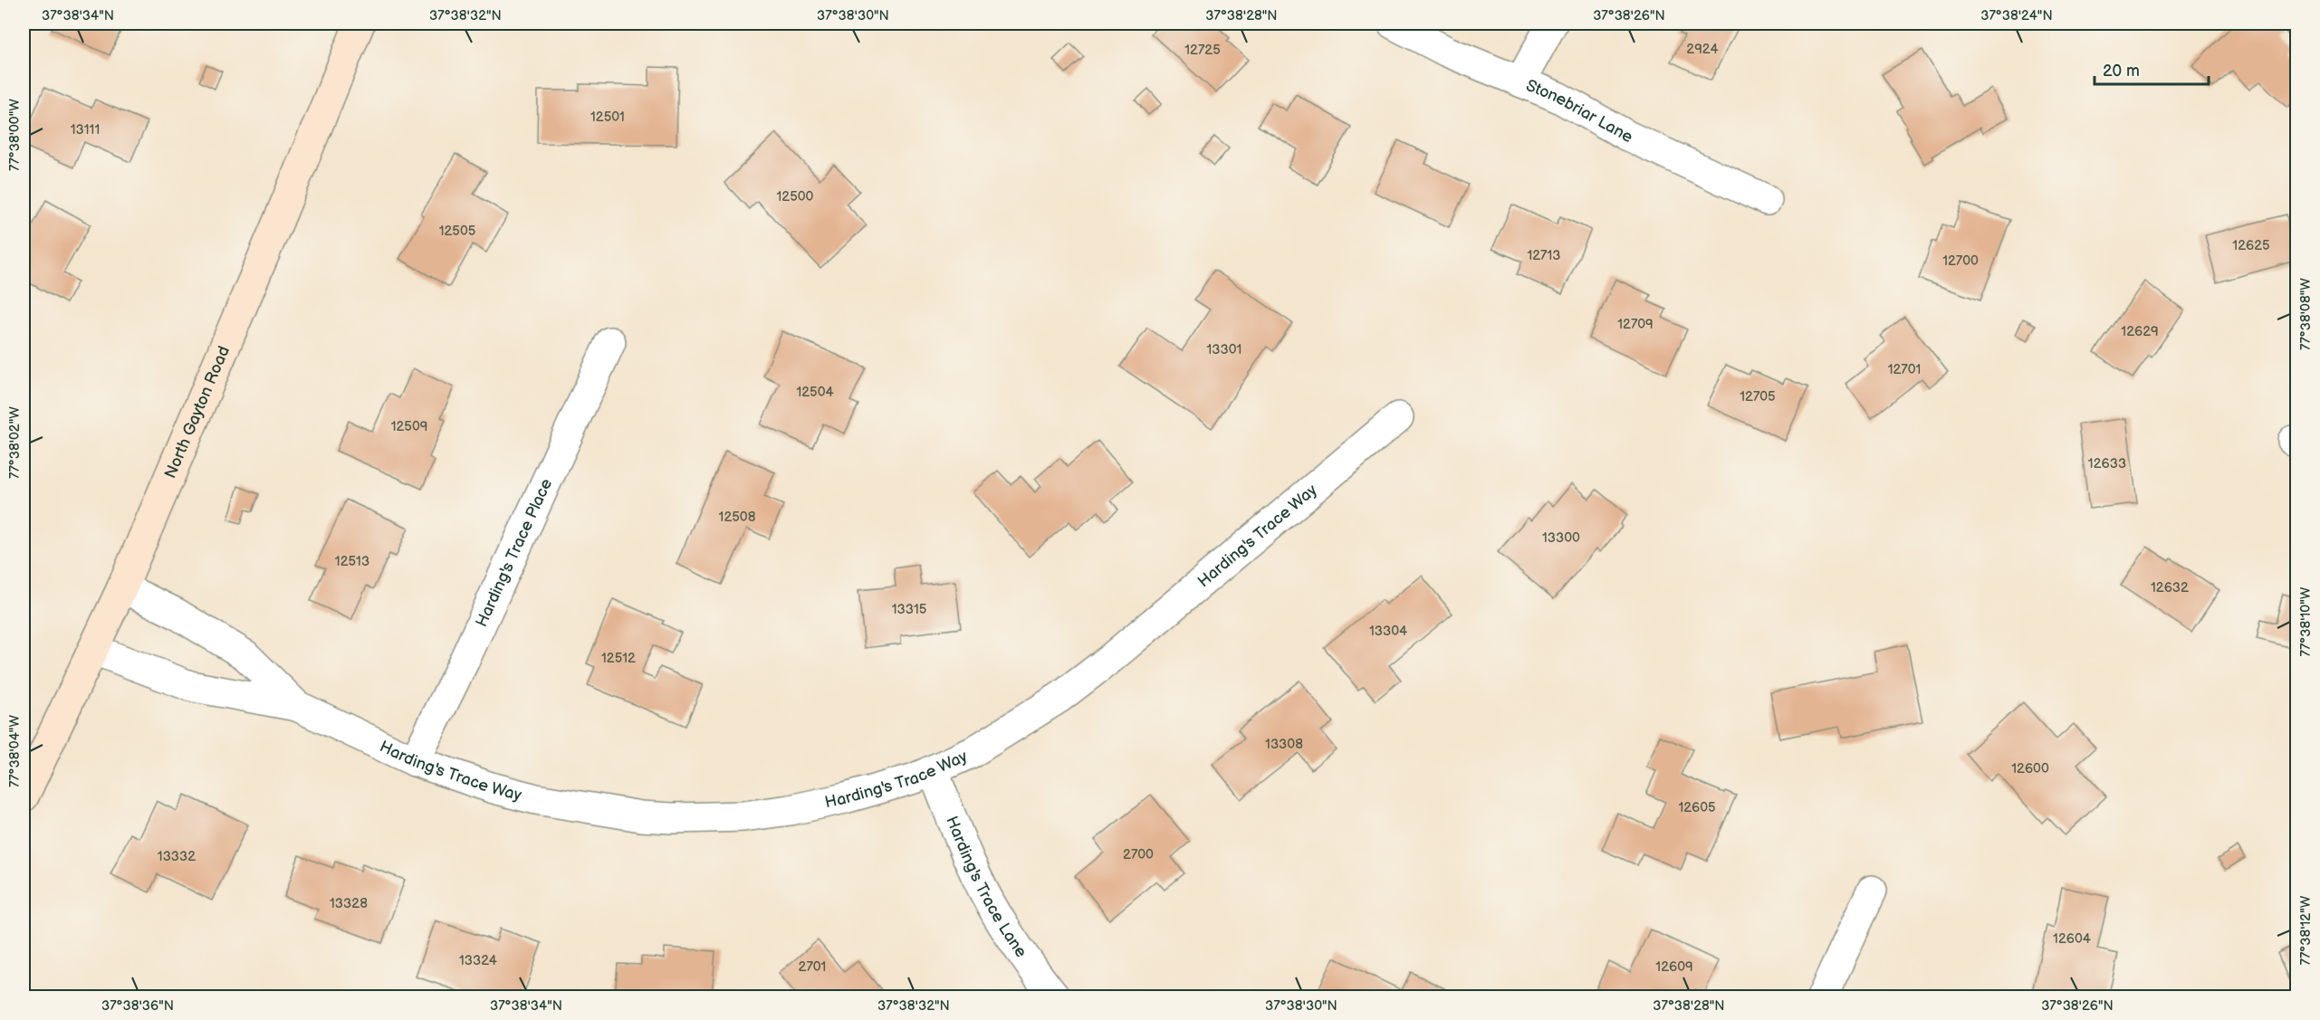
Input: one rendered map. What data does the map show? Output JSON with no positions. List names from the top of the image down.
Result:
{
  "streets": {
    "street": [
      "Stonebriar Lane",
      "North Gayton Road",
      "Harding's Trace Way",
      "Harding's Trace Place",
      "Harding's Trace Lane"
    ]
  },
  "crossings": [
    ["North Gayton Road", "Harding's Trace Way"],
    ["Harding's Trace Way", "Harding's Trace Place"],
    ["Harding's Trace Way", "Harding's Trace Lane"]
  ],
  "house_numbers": [
    "2924",
    "12725",
    "12501",
    "13111",
    "12500",
    "12505",
    "12625",
    "12713",
    "12700",
    "12709",
    "12629",
    "13301",
    "12701",
    "12504",
    "12705",
    "12509",
    "12633",
    "12508",
    "13300",
    "12513",
    "12632",
    "13315",
    "13304",
    "12512",
    "13308",
    "12600",
    "12605",
    "2700",
    "13332",
    "13328",
    "12604",
    "13324",
    "2701",
    "12609"
  ],
  "scale_bar": "20 m",
  "coordinates": [
    "37°38'34\"N",
    "37°38'32\"N",
    "37°38'30\"N",
    "37°38'28\"N",
    "37°38'26\"N",
    "37°38'24\"N",
    "77°38'00\"W",
    "77°38'08\"W",
    "77°38'02\"W",
    "77°38'10\"W",
    "77°38'04\"W",
    "77°38'12\"W",
    "37°38'36\"N"
  ]
}
